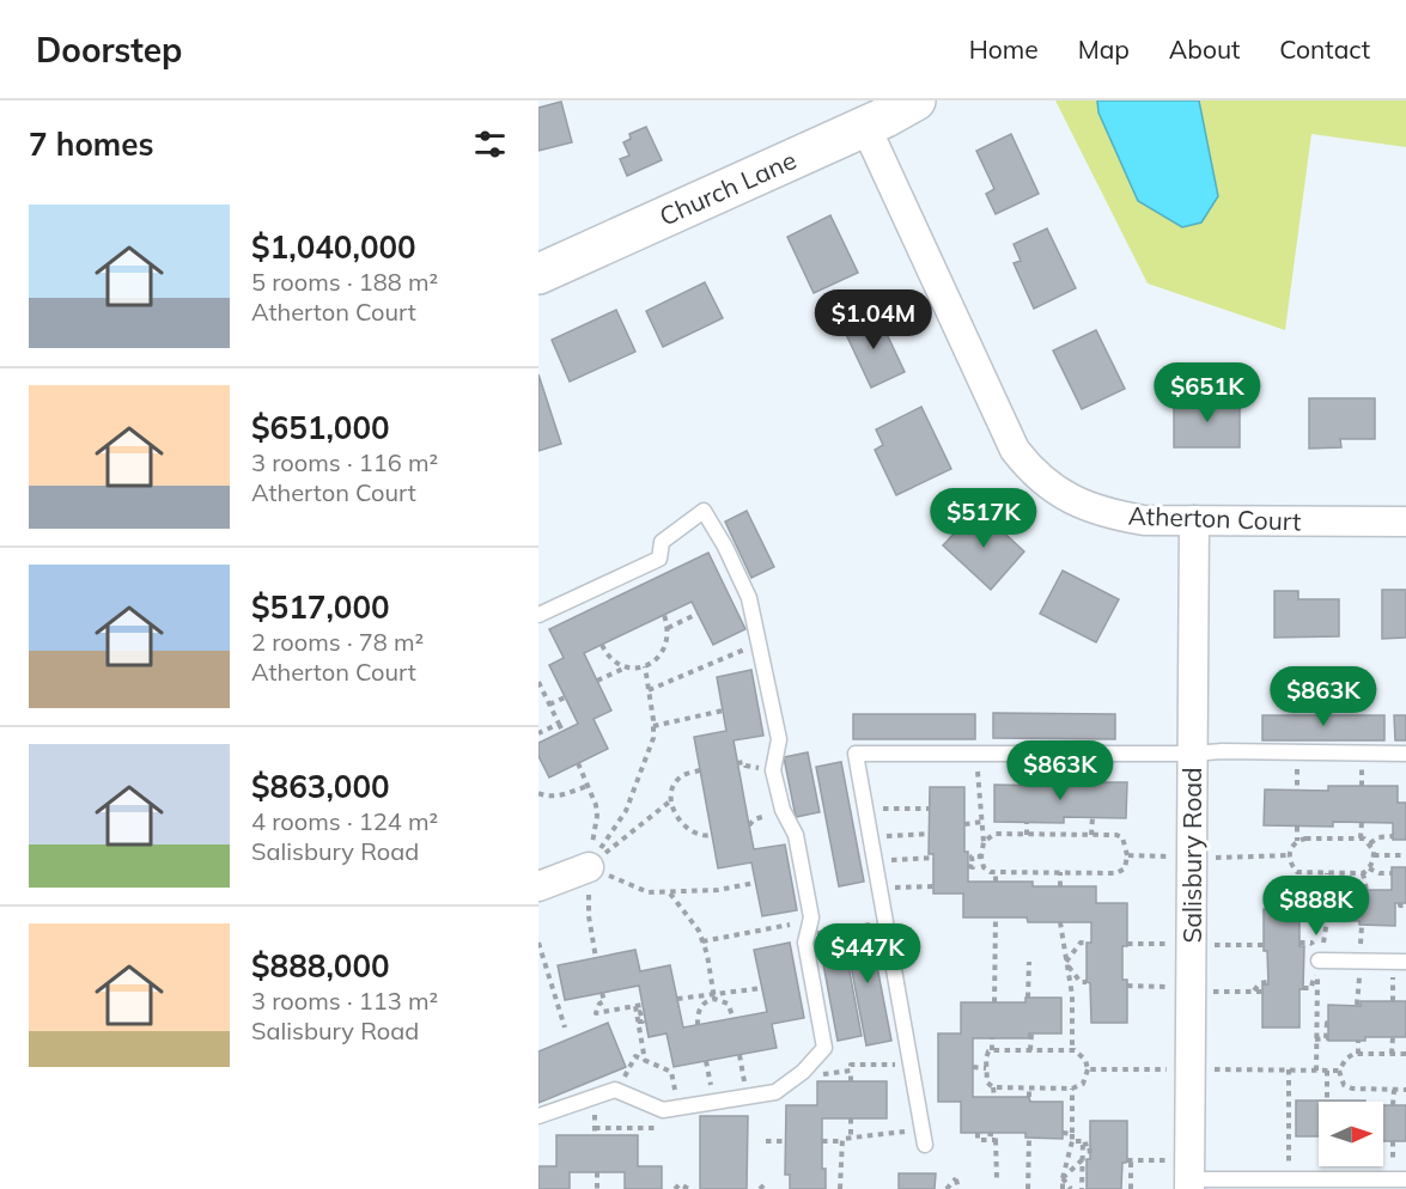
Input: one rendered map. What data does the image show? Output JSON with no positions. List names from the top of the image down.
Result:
{
  "streets": {
    "street": ["Church Lane", "Atherton Court", "Salisbury Road"]
  },
  "crossings": [
    ["Church Lane", "Atherton Court"],
    ["Atherton Court", "Salisbury Road"]
  ],
  "north": "right",
  "page": {
    "header": "Doorstep",
    "nav": [
      "Home",
      "Map",
      "About",
      "Contact"
    ],
    "heading": "7 homes",
    "list": [
      {
        "name": "$1,040,000",
        "note": "5 rooms · 188 m² · Atherton Court"
      },
      {
        "name": "$651,000",
        "note": "3 rooms · 116 m² · Atherton Court"
      },
      {
        "name": "$517,000",
        "note": "2 rooms · 78 m² · Atherton Court"
      },
      {
        "name": "$863,000",
        "note": "4 rooms · 124 m² · Salisbury Road"
      },
      {
        "name": "$888,000",
        "note": "3 rooms · 113 m² · Salisbury Road"
      }
    ],
    "price": [
      "$1.04M",
      "$651K",
      "$517K",
      "$863K",
      "$863K",
      "$888K",
      "$447K"
    ]
  }
}
